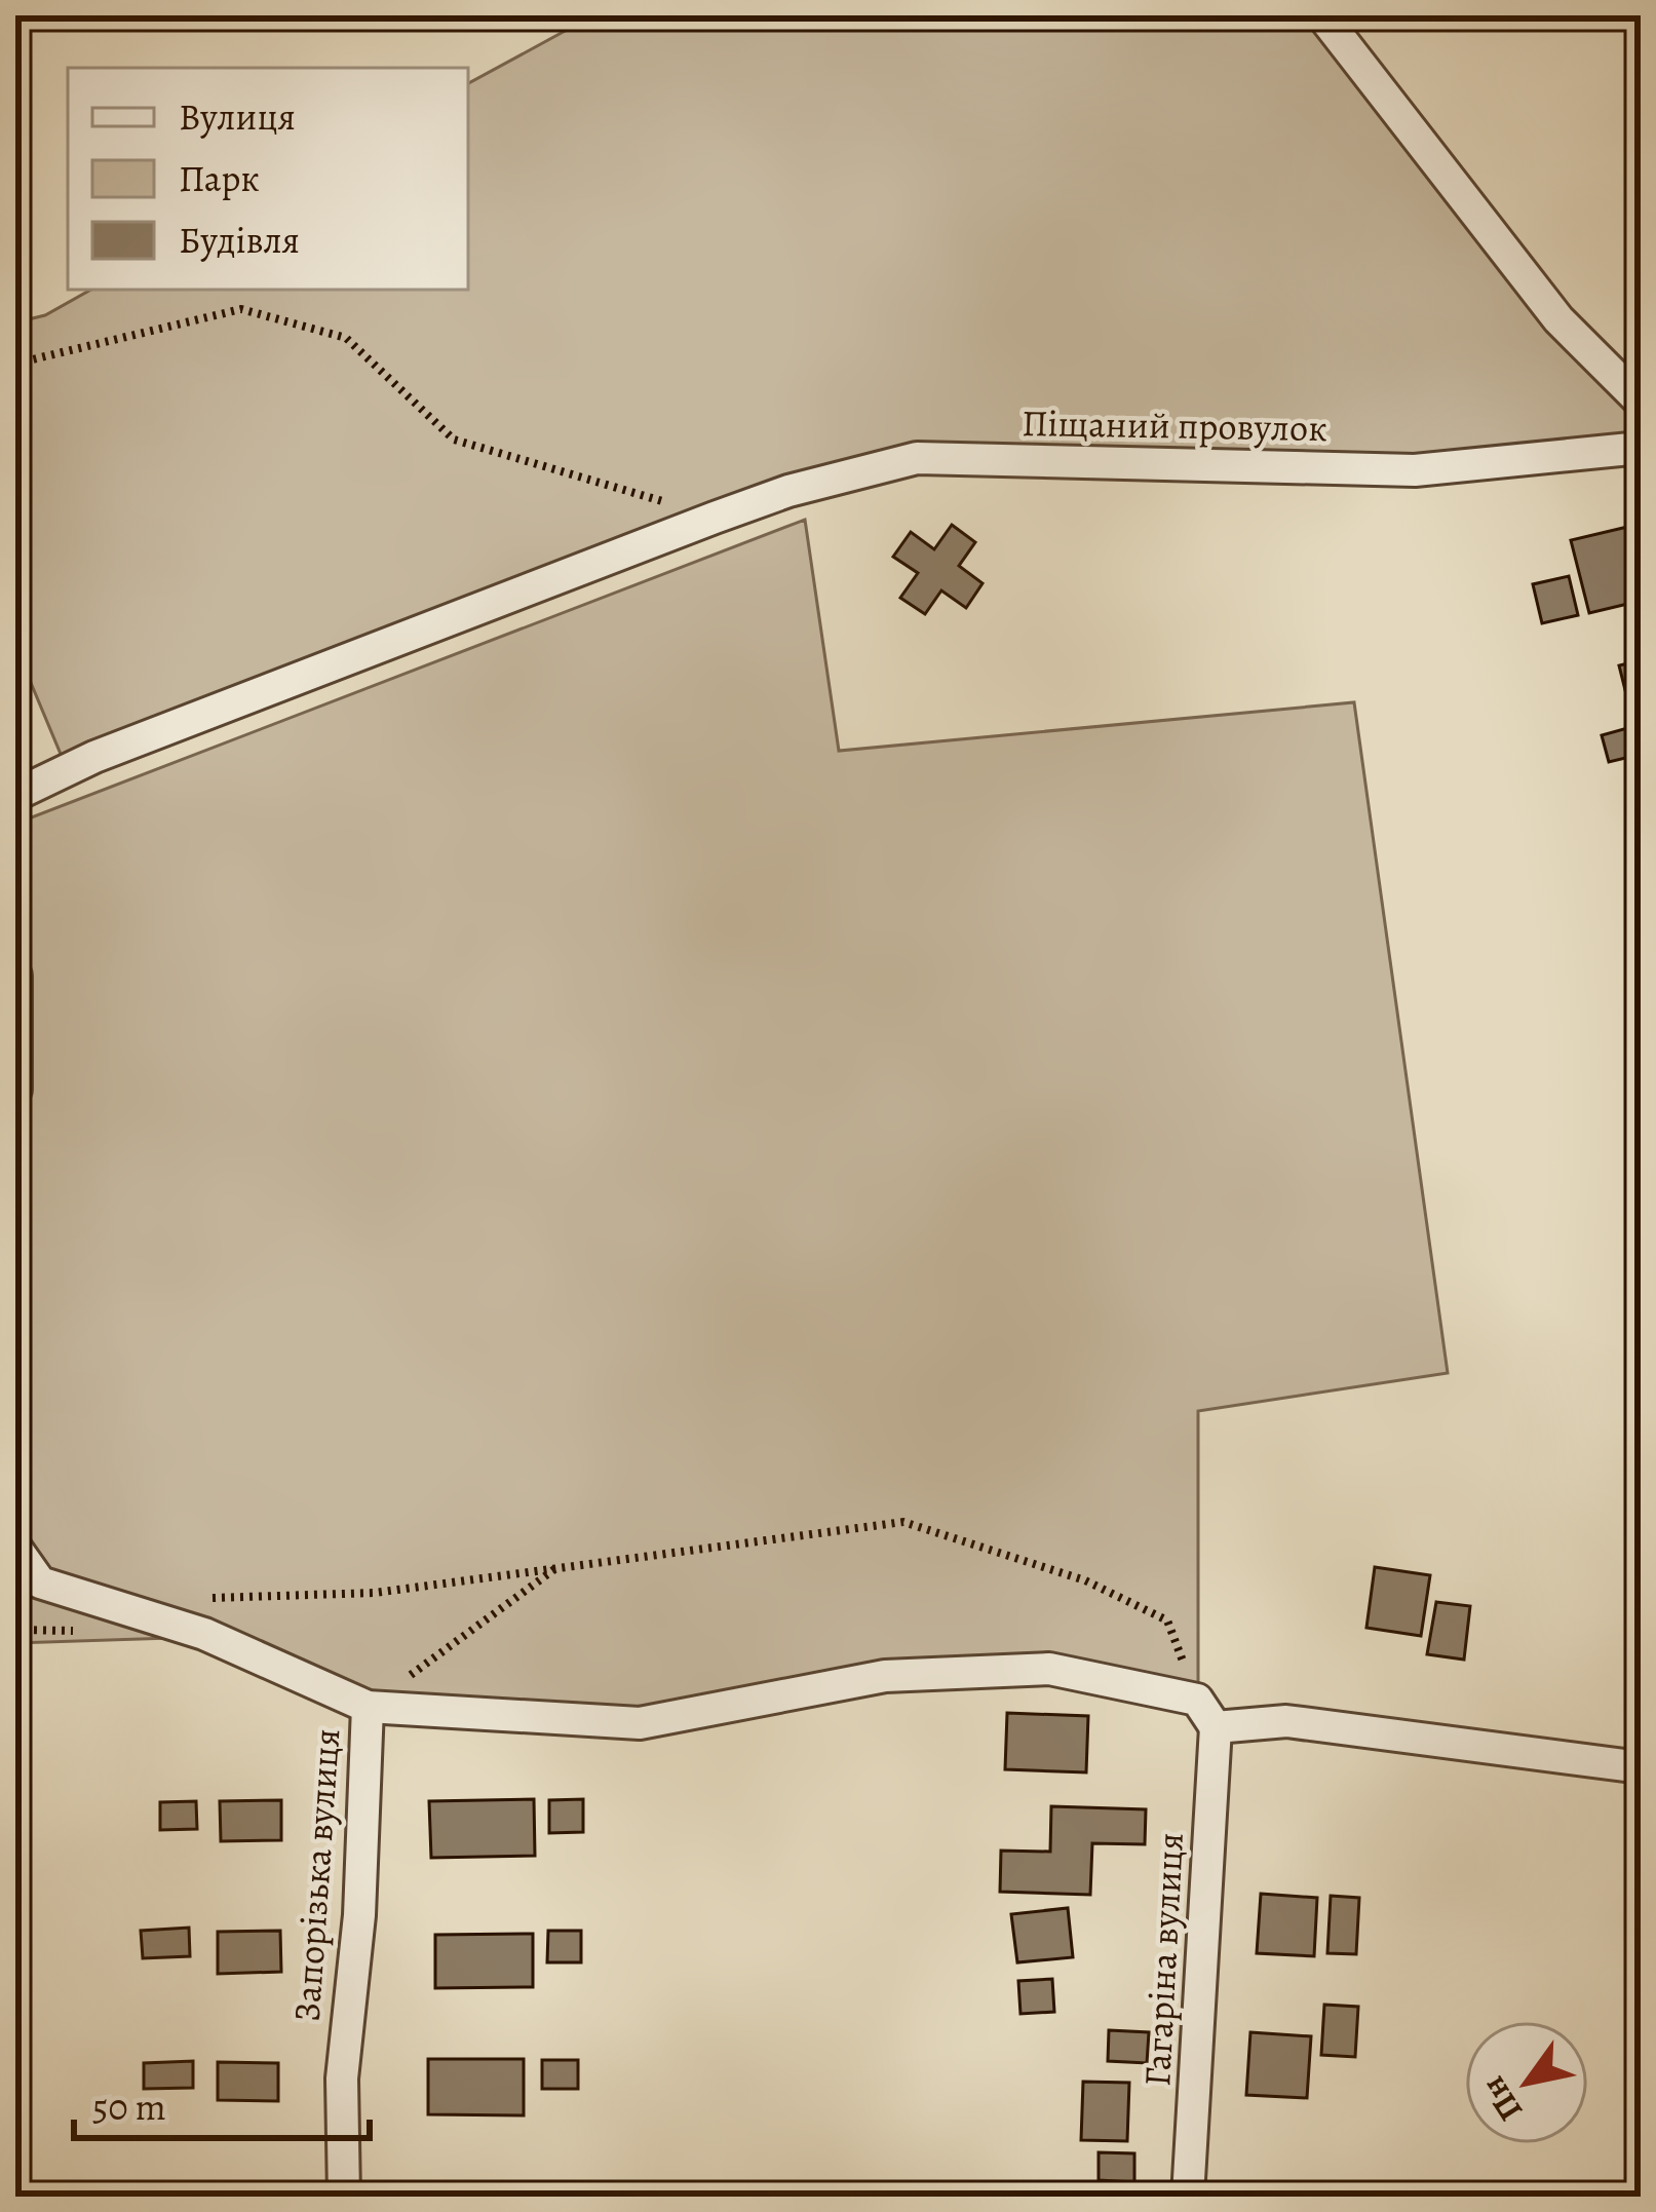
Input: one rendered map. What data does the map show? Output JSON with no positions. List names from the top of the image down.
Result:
{
  "streets": {
    "street": ["Піщаний провулок", "Запорізька вулиця", "Гагаріна вулиця"]
  },
  "legend": ["Вулиця", "Парк", "Будівля"],
  "scale_bar": "50 m",
  "north": "bottom left"
}
